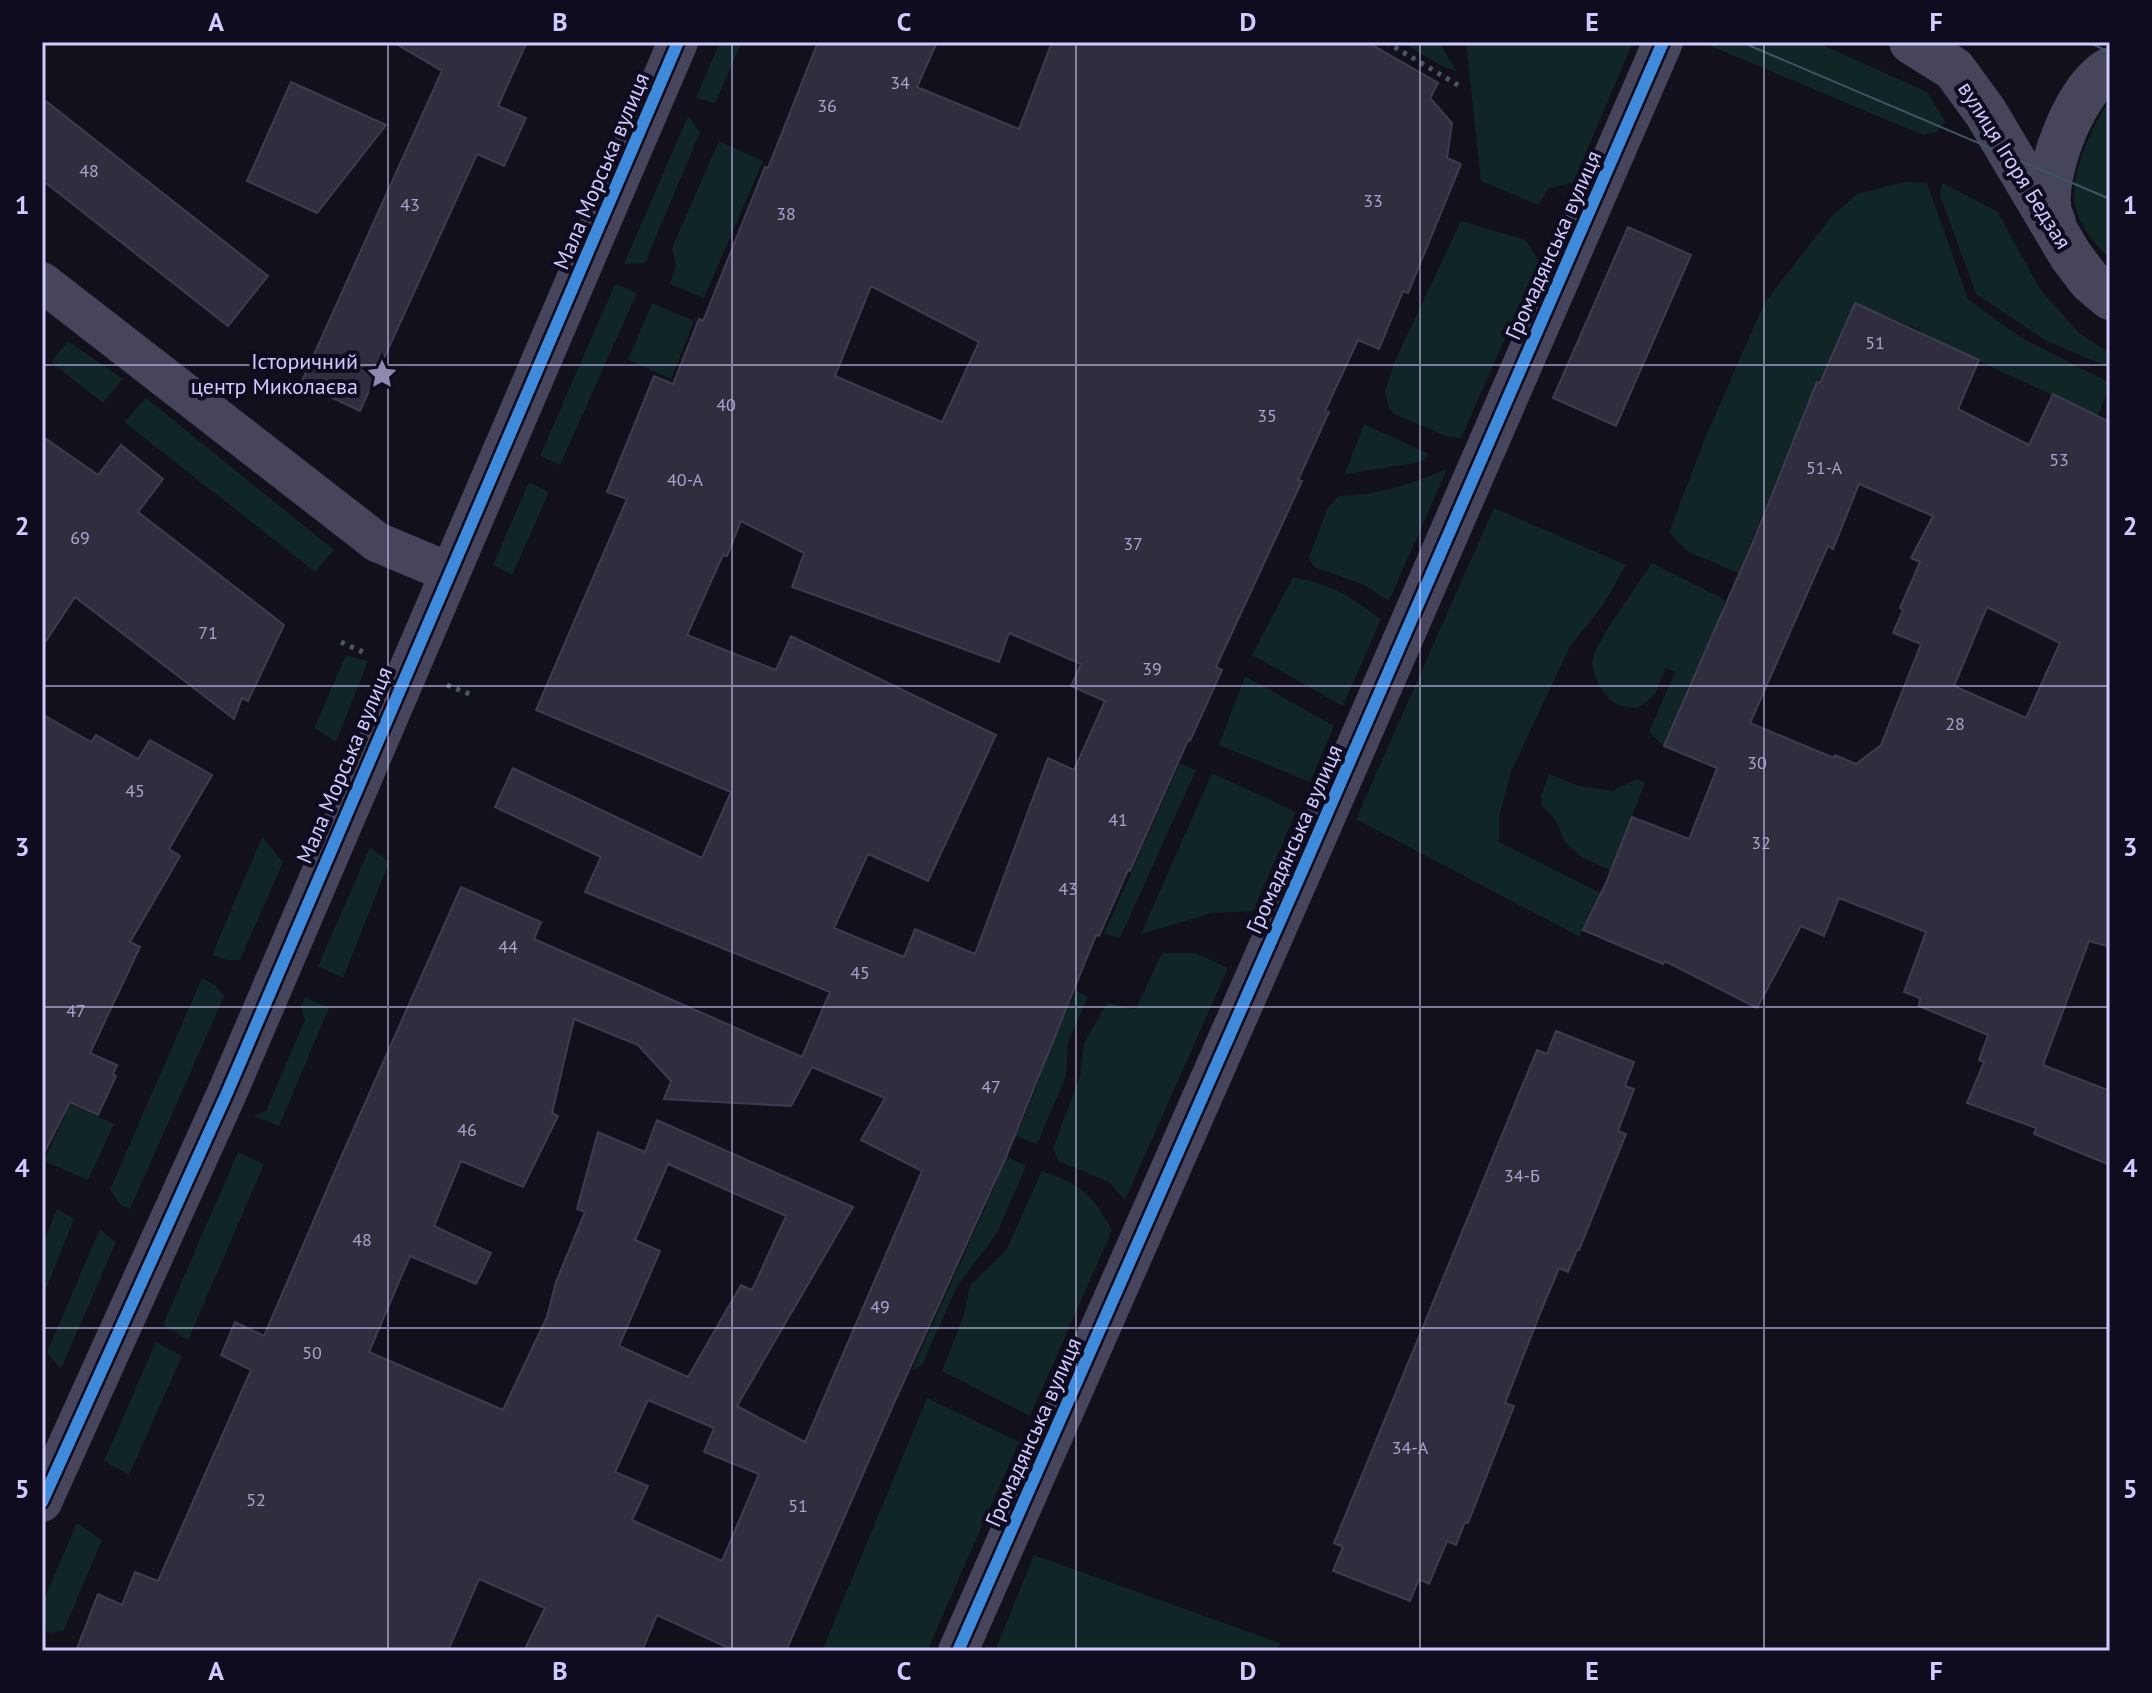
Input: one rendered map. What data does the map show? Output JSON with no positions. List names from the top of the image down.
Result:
{
  "streets": {
    "street": ["вулиця Ігоря Бедзая", "Мала Морська вулиця", "Громадянська вулиця"]
  },
  "places": {
    "place": ["Історичний центр Миколаєва"]
  },
  "house_numbers": [
    "34",
    "36",
    "48",
    "33",
    "43",
    "38",
    "51",
    "40",
    "35",
    "53",
    "51-А",
    "40-А",
    "69",
    "37",
    "71",
    "39",
    "28",
    "30",
    "45",
    "41",
    "32",
    "43",
    "44",
    "45",
    "47",
    "47",
    "46",
    "34-Б",
    "48",
    "49",
    "50",
    "34-A",
    "52",
    "51"
  ],
  "grid": {
    "columns": [
      "A",
      "B",
      "C",
      "D",
      "E",
      "F"
    ],
    "rows": [
      "1",
      "2",
      "3",
      "4",
      "5"
    ]
  }
}
